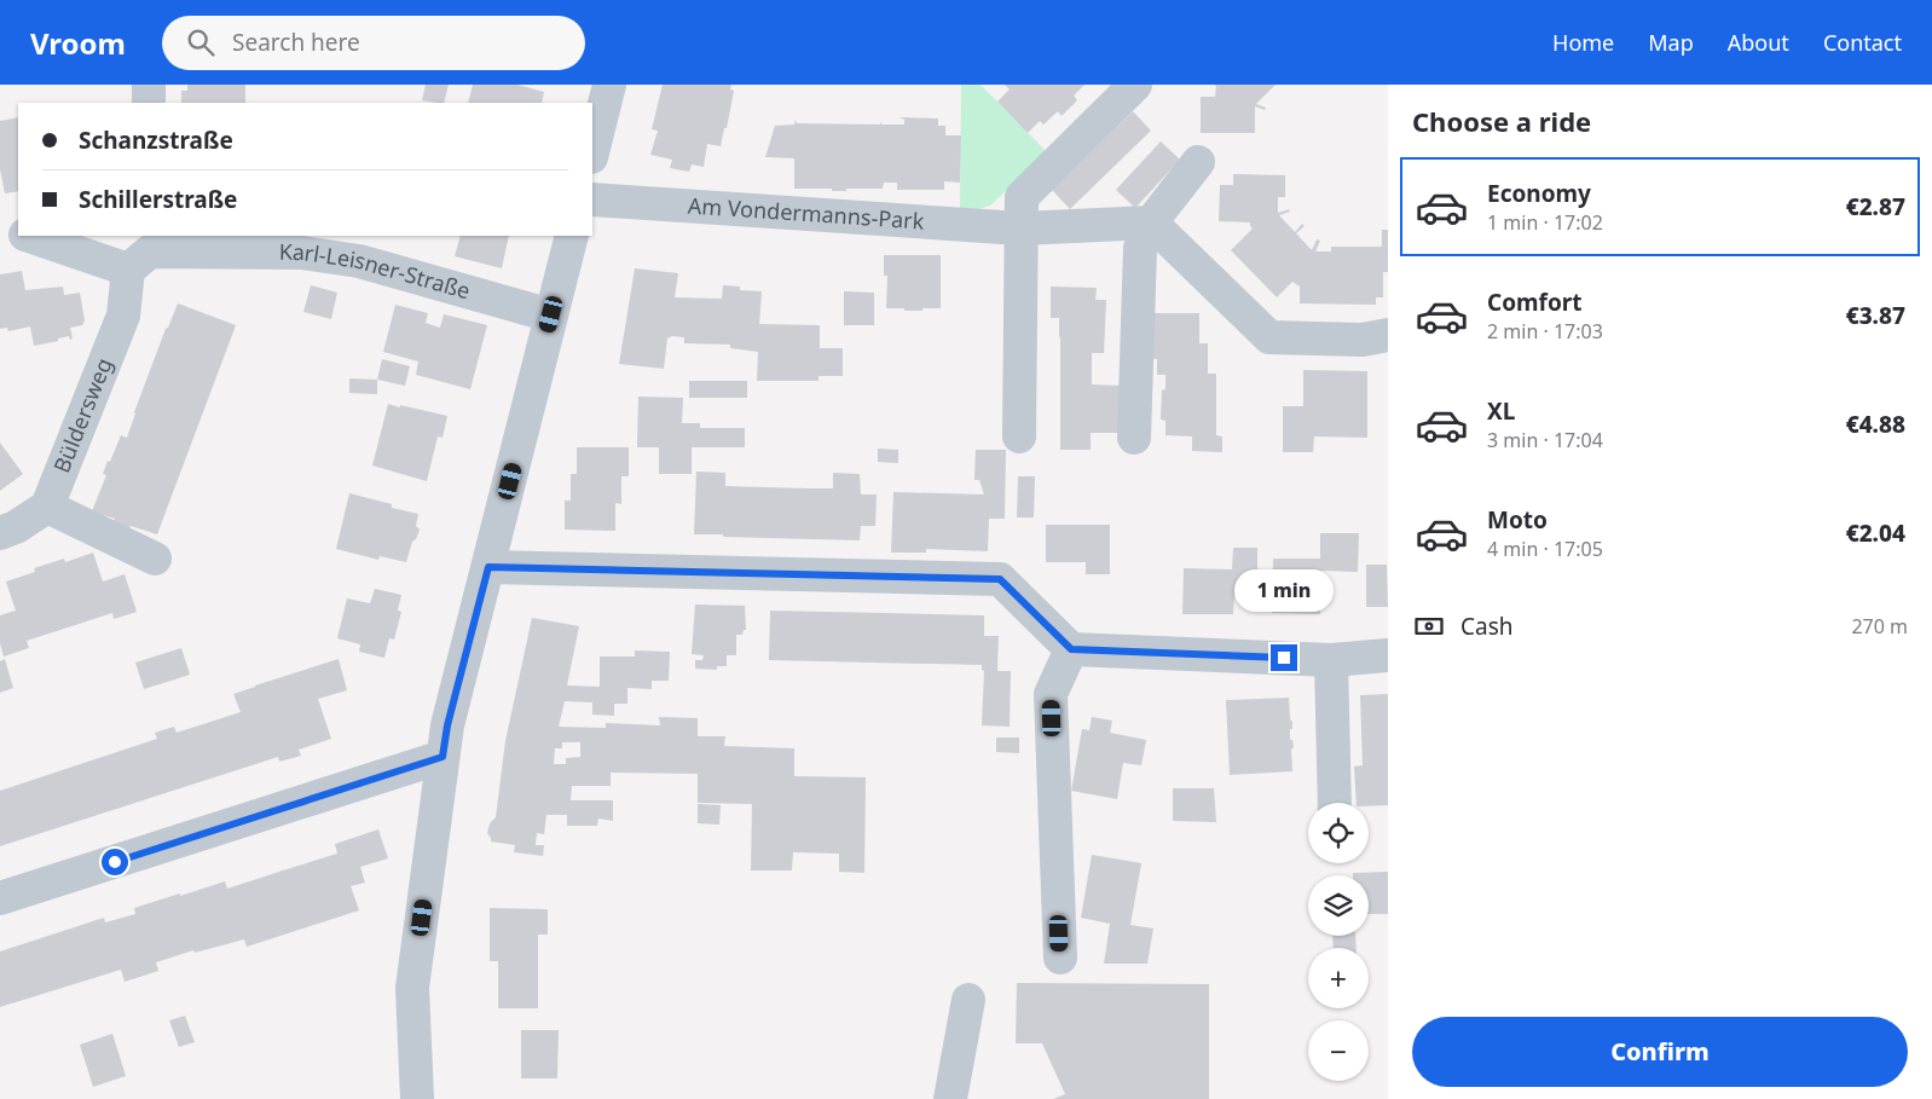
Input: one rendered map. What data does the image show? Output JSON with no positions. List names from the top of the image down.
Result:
{
  "streets": {
    "street": ["Am Vondermanns-Park", "Karl-Leisner-Straße", "Büldersweg"]
  },
  "crossings": [
    ["Karl-Leisner-Straße", "Büldersweg"]
  ],
  "page": {
    "header": "Vroom",
    "search": "Search here",
    "nav": [
      "Home",
      "Map",
      "About",
      "Contact"
    ],
    "heading": "Choose a ride",
    "banner": ["Schanzstraße", "Schillerstraße"],
    "list": [
      {
        "name": "Economy",
        "note": "1 min · 17:02",
        "value": "€2.87"
      },
      {
        "name": "Comfort",
        "note": "2 min · 17:03",
        "value": "€3.87"
      },
      {
        "name": "XL",
        "note": "3 min · 17:04",
        "value": "€4.88"
      },
      {
        "name": "Moto",
        "note": "4 min · 17:05",
        "value": "€2.04"
      }
    ],
    "bubble": "1 min",
    "pay": ["Cash", "270 m"],
    "map_buttons": ["+", "−"],
    "buttons": "Confirm"
  }
}
